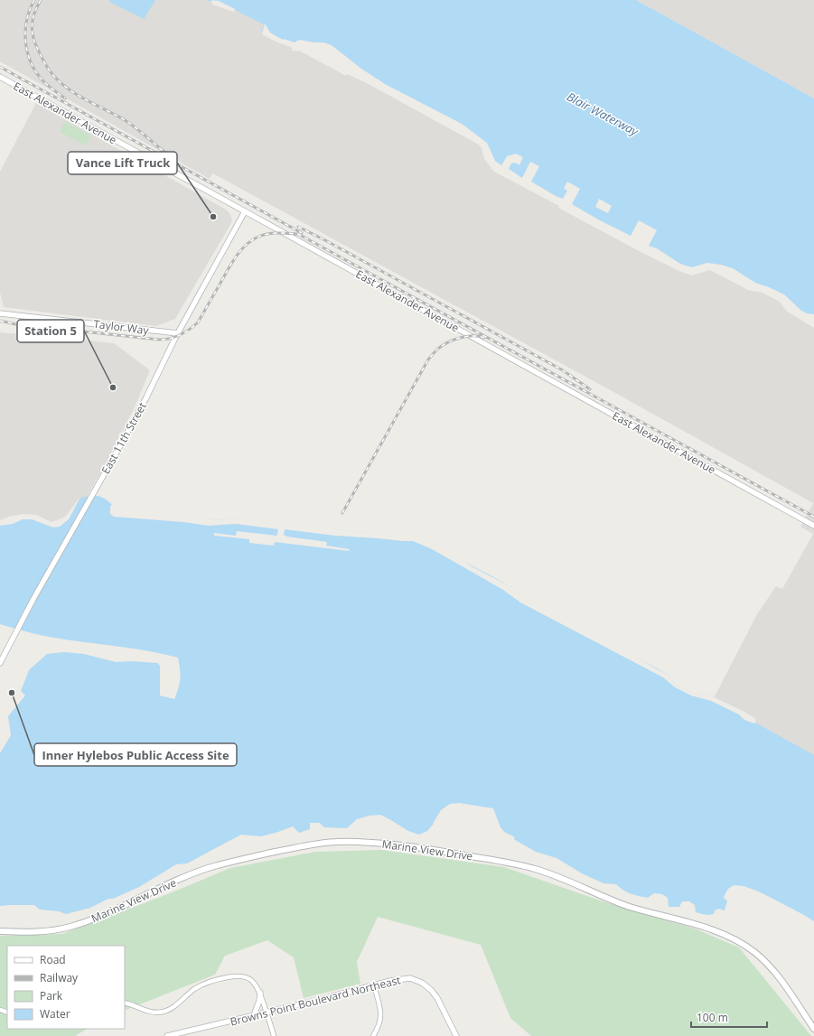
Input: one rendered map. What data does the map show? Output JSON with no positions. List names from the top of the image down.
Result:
{
  "streets": {
    "main road": ["Marine View Drive"],
    "street": [
      "East Alexander Avenue",
      "Taylor Way",
      "East 11th Street",
      "Browns Point Boulevard Northeast"
    ]
  },
  "crossings": [
    ["East Alexander Avenue", "East 11th Street"],
    ["Taylor Way", "East 11th Street"]
  ],
  "water": ["Blair Waterway"],
  "places": ["Vance Lift Truck", "Station 5", "Inner Hylebos Public Access Site"],
  "legend": [
    "Road",
    "Railway",
    "Park",
    "Water"
  ],
  "scale_bar": "100 m"
}
